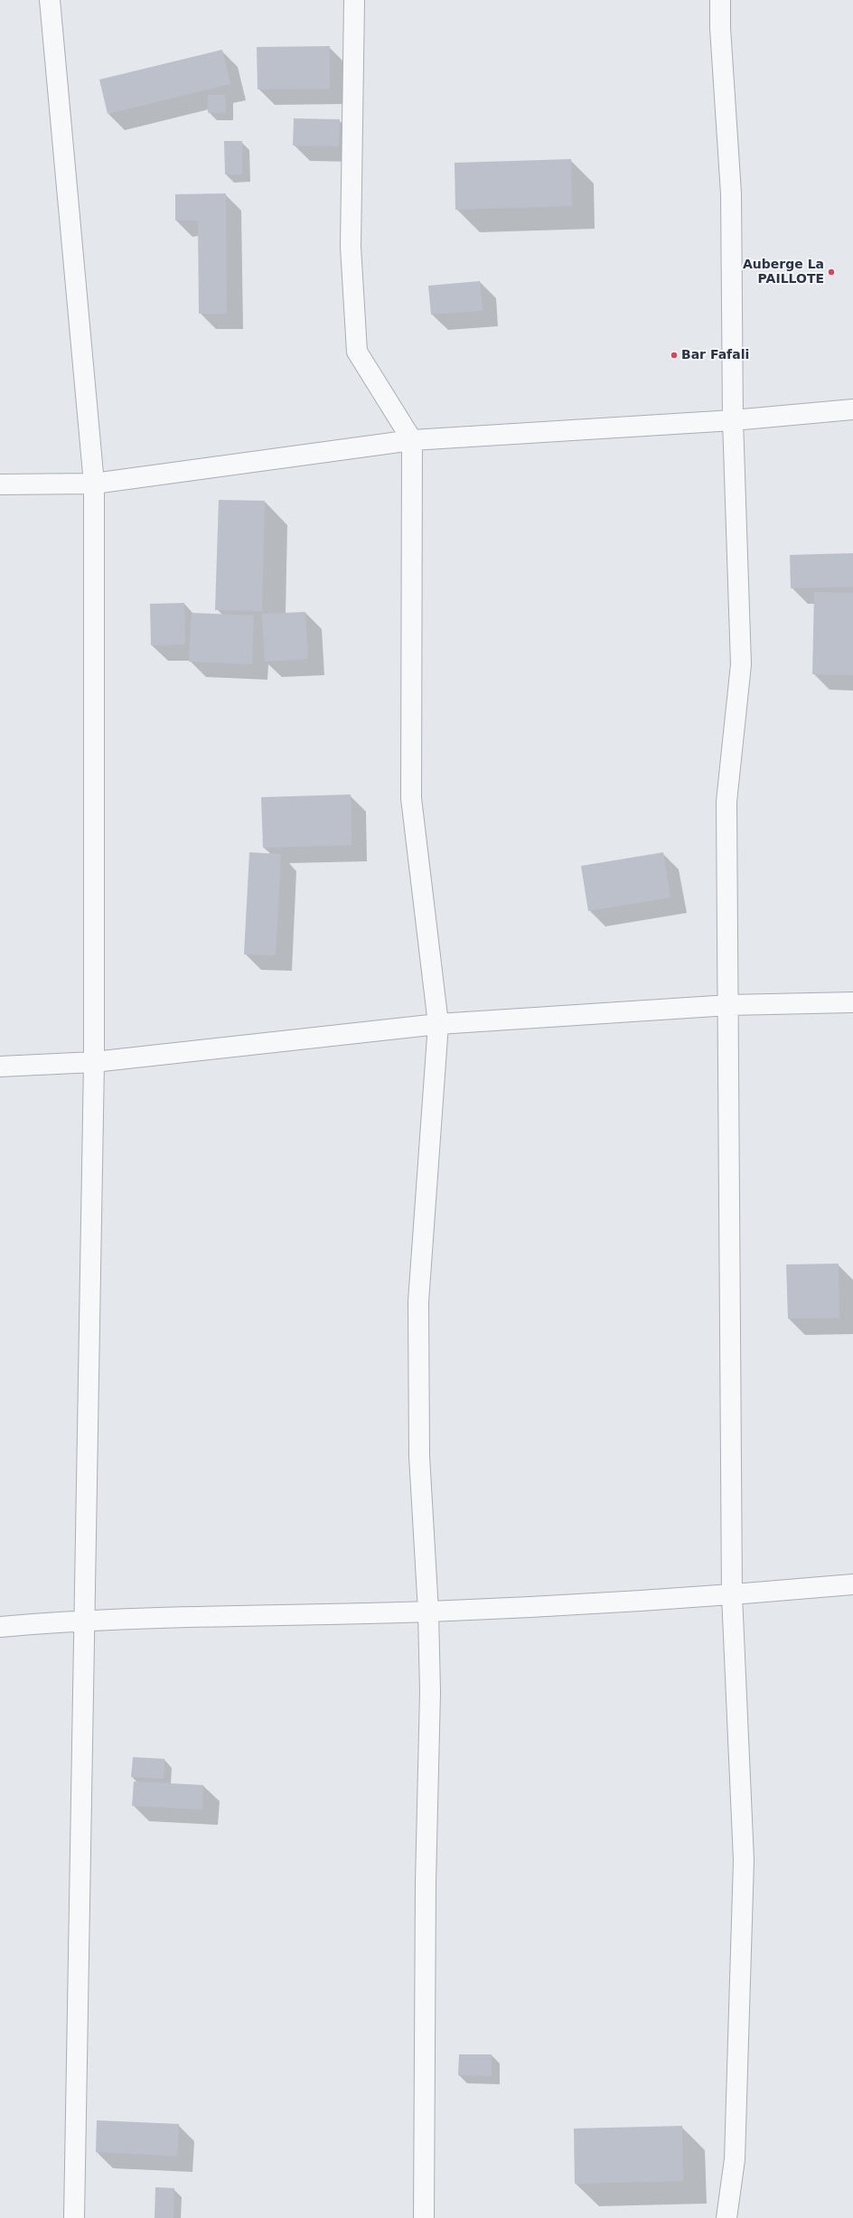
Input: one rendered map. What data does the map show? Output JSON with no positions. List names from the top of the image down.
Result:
{
  "places": ["Auberge La PAILLOTE", "Bar Fafali"]
}
